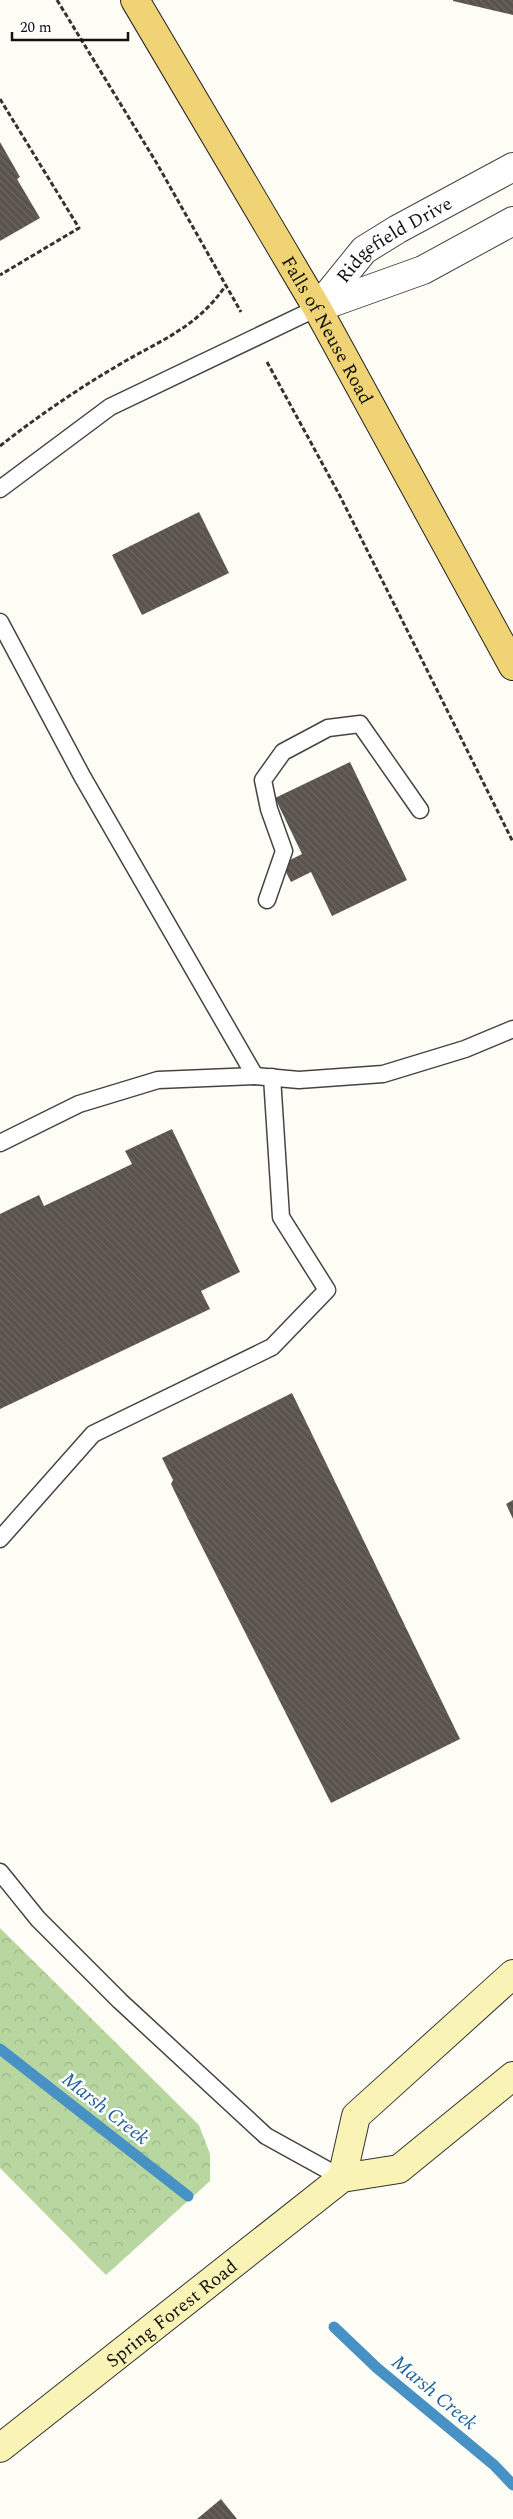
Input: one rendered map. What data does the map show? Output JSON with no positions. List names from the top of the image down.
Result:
{
  "streets": {
    "main road": ["Falls of Neuse Road", "Spring Forest Road"],
    "street": ["Ridgefield Drive"]
  },
  "crossings": [
    ["Ridgefield Drive", "Falls of Neuse Road"]
  ],
  "water": ["Marsh Creek"],
  "scale_bar": "20 m"
}
